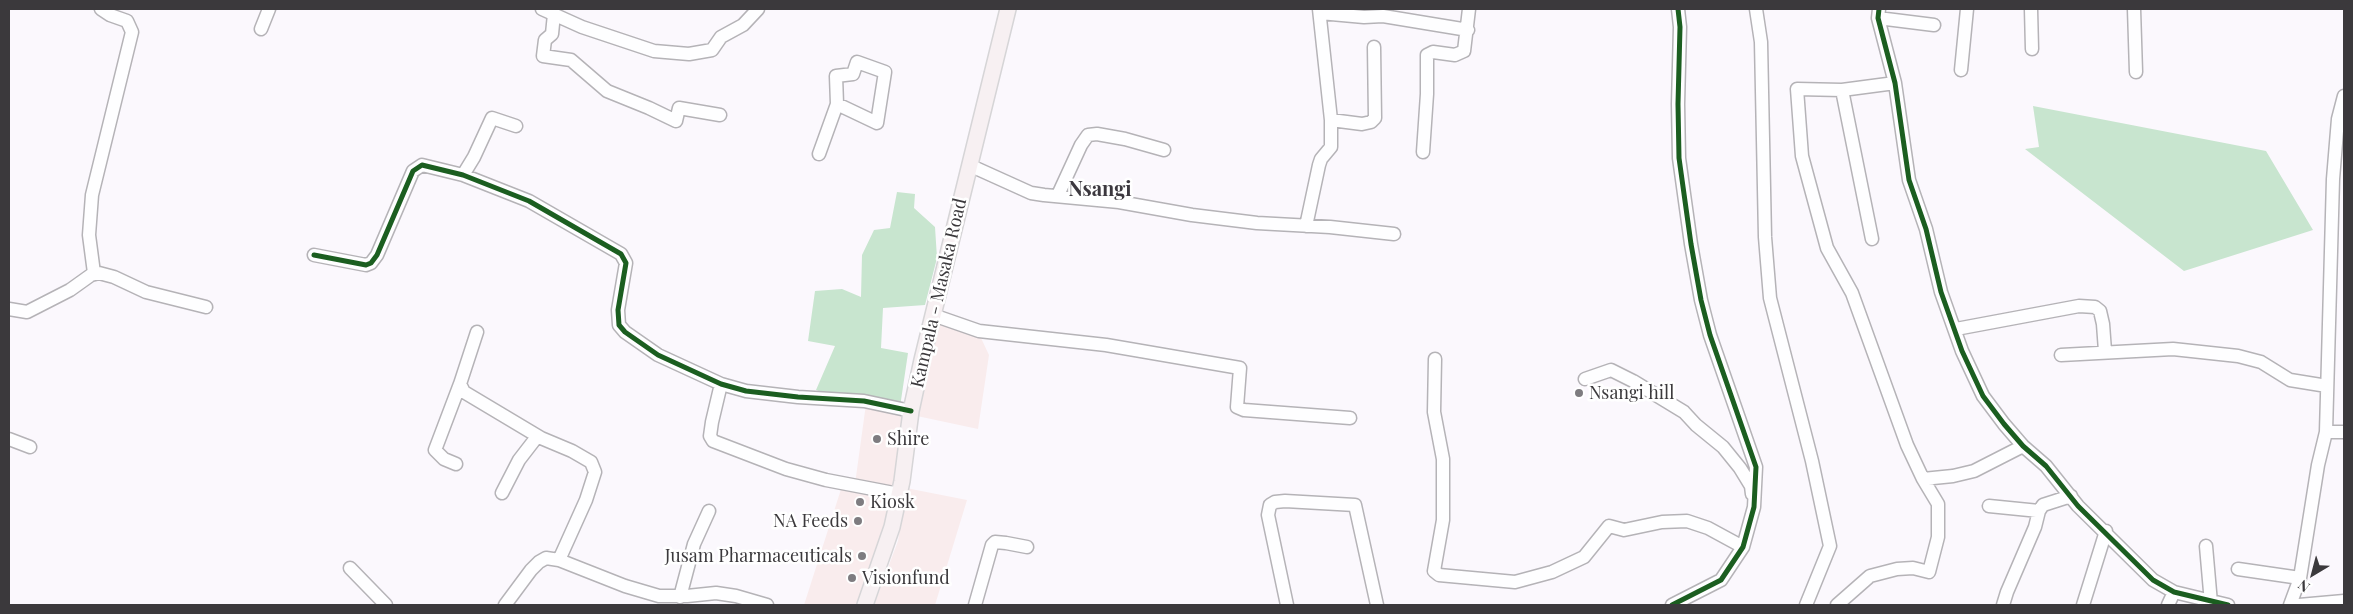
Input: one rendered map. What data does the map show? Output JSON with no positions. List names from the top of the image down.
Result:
{
  "streets": {
    "main road": ["Kampala - Masaka Road"]
  },
  "districts": ["Nsangi"],
  "places": [
    "Nsangi hill",
    "Shire",
    "Kiosk",
    "NA Feeds",
    "Jusam Pharmaceuticals",
    "Visionfund"
  ],
  "north": "bottom left"
}
